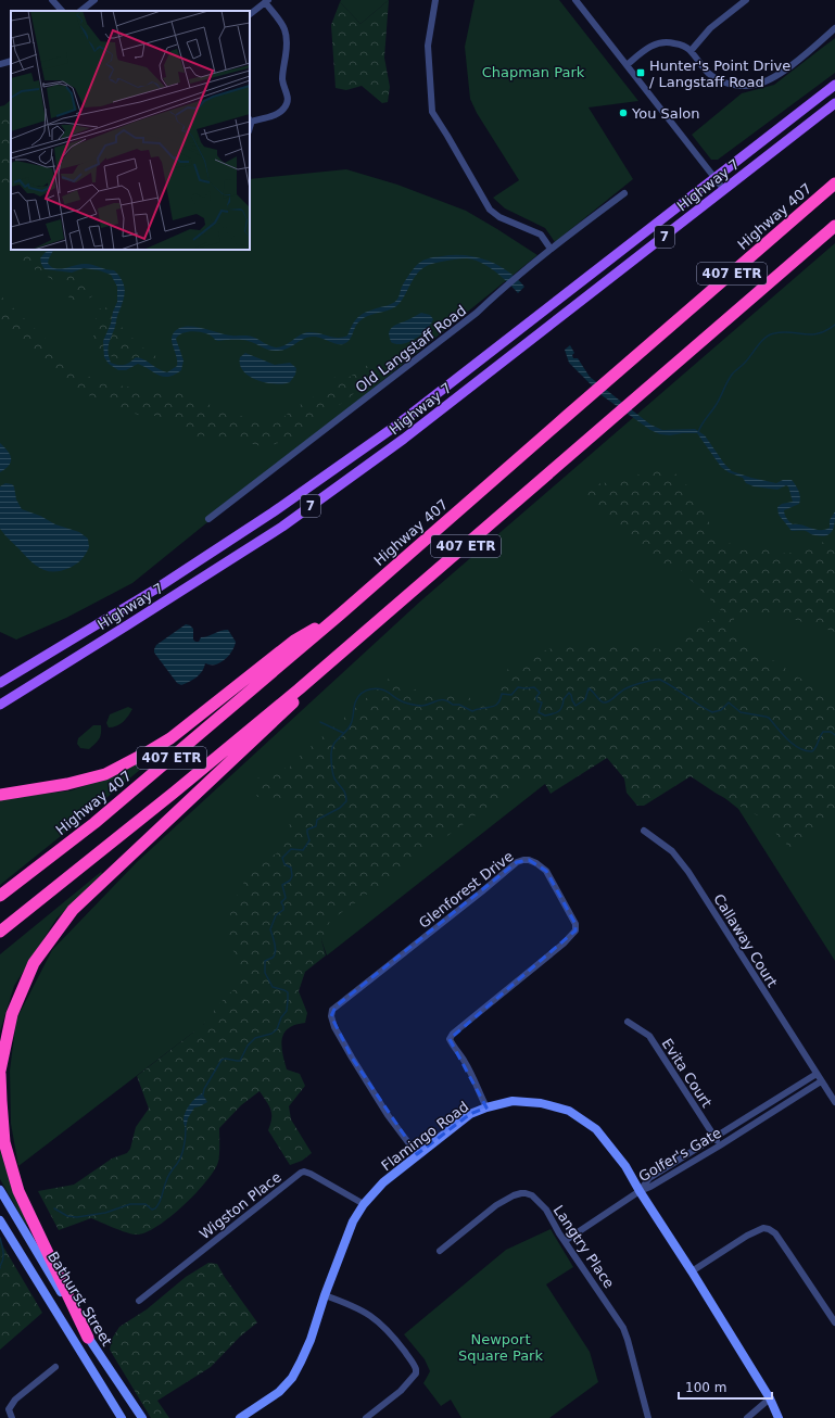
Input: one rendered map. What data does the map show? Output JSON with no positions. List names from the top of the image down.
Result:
{
  "streets": {
    "highway": ["Highway 407", "407 ETR"],
    "main road": ["Highway 7", "7"],
    "street": [
      "Old Langstaff Road",
      "Glenforest Drive",
      "Callaway Court",
      "Evita Court",
      "Flamingo Road",
      "Golfer's Gate",
      "Wigston Place",
      "Langtry Place",
      "Bathurst Street"
    ]
  },
  "crossings": [
    ["Glenforest Drive", "Flamingo Road"],
    ["Callaway Court", "Golfer's Gate"],
    ["Evita Court", "Golfer's Gate"],
    ["Flamingo Road", "Golfer's Gate"],
    ["Flamingo Road", "Wigston Place"]
  ],
  "parks": ["Chapman Park", "Newport Square Park"],
  "places": {
    "transit": ["Hunter's Point Drive / Langstaff Road"],
    "other": ["You Salon"]
  },
  "scale_bar": "100 m"
}
